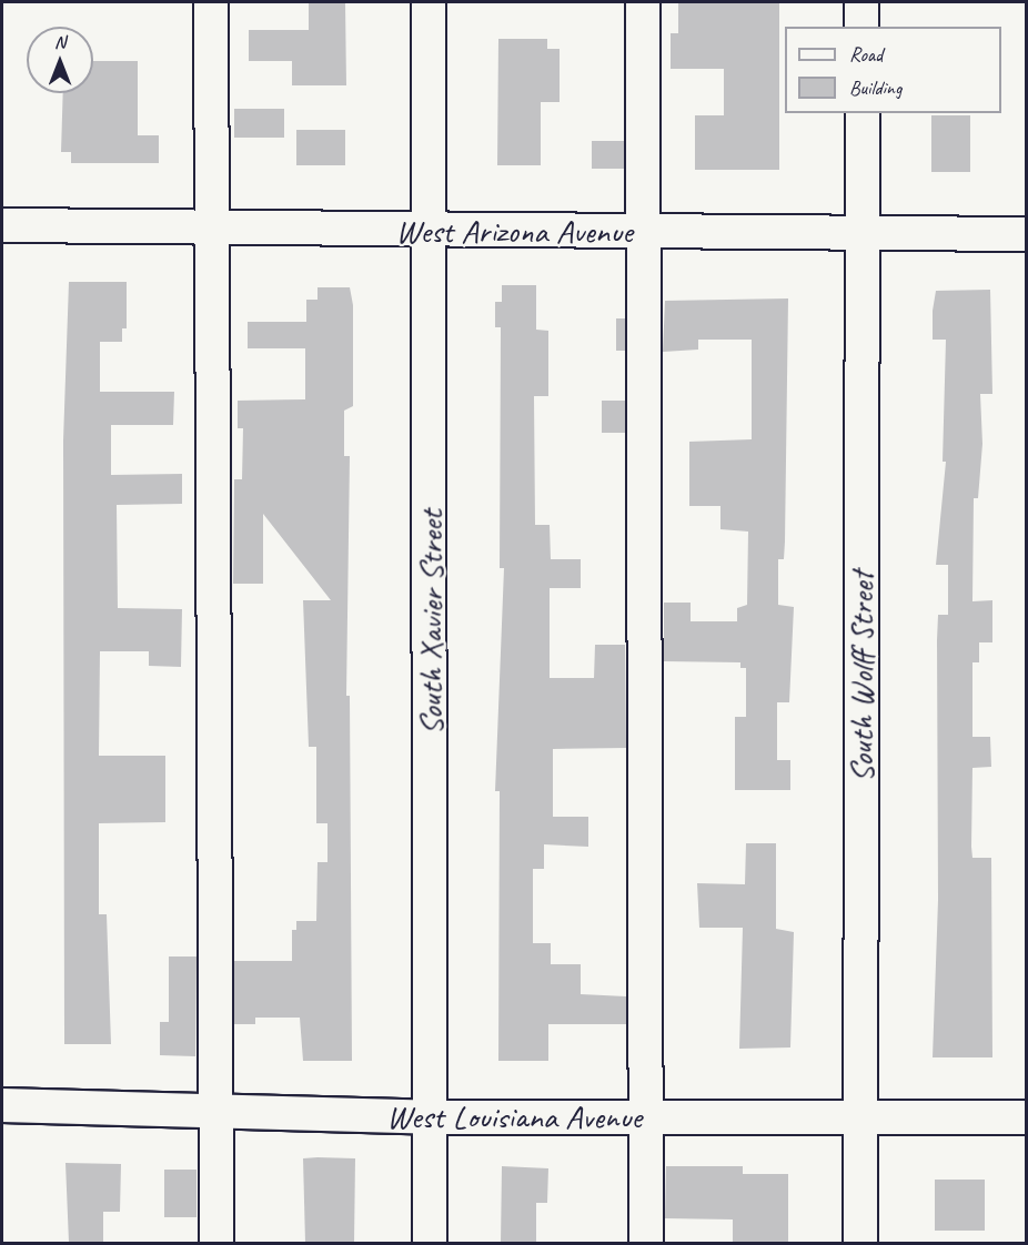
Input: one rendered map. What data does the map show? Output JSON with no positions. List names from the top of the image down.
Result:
{
  "streets": {
    "street": [
      "West Arizona Avenue",
      "South Xavier Street",
      "South Wolff Street",
      "West Louisiana Avenue"
    ]
  },
  "crossings": [
    ["West Arizona Avenue", "South Xavier Street"],
    ["West Arizona Avenue", "South Wolff Street"],
    ["South Xavier Street", "West Louisiana Avenue"],
    ["South Wolff Street", "West Louisiana Avenue"]
  ],
  "legend": ["Road", "Building"],
  "north": "top"
}
